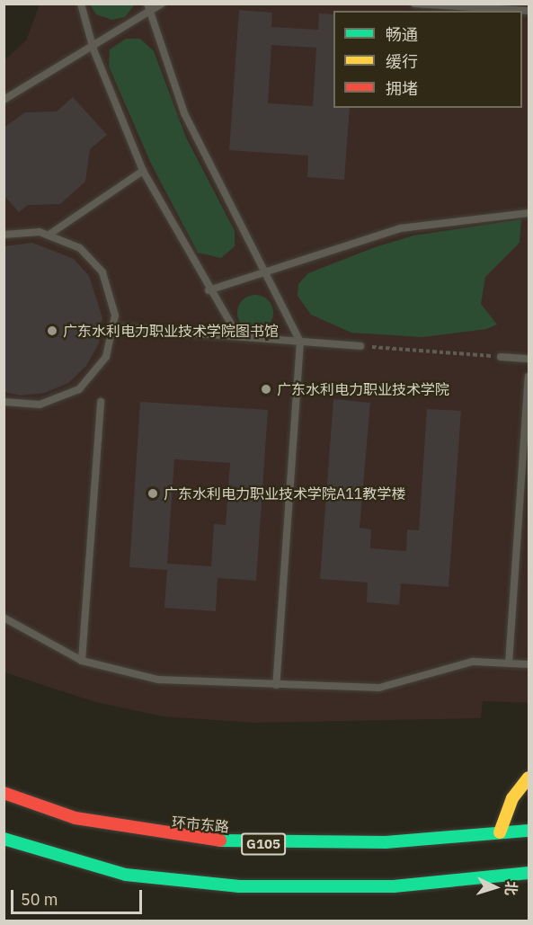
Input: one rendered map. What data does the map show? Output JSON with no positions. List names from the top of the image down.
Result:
{
  "streets": {
    "highway": ["环市东路", "G105"]
  },
  "places": ["广东水利电力职业技术学院图书馆", "广东水利电力职业技术学院", "广东水利电力职业技术学院A11教学楼"],
  "legend": ["畅通", "缓行", "拥堵"],
  "scale_bar": "50 m",
  "north": "right"
}
